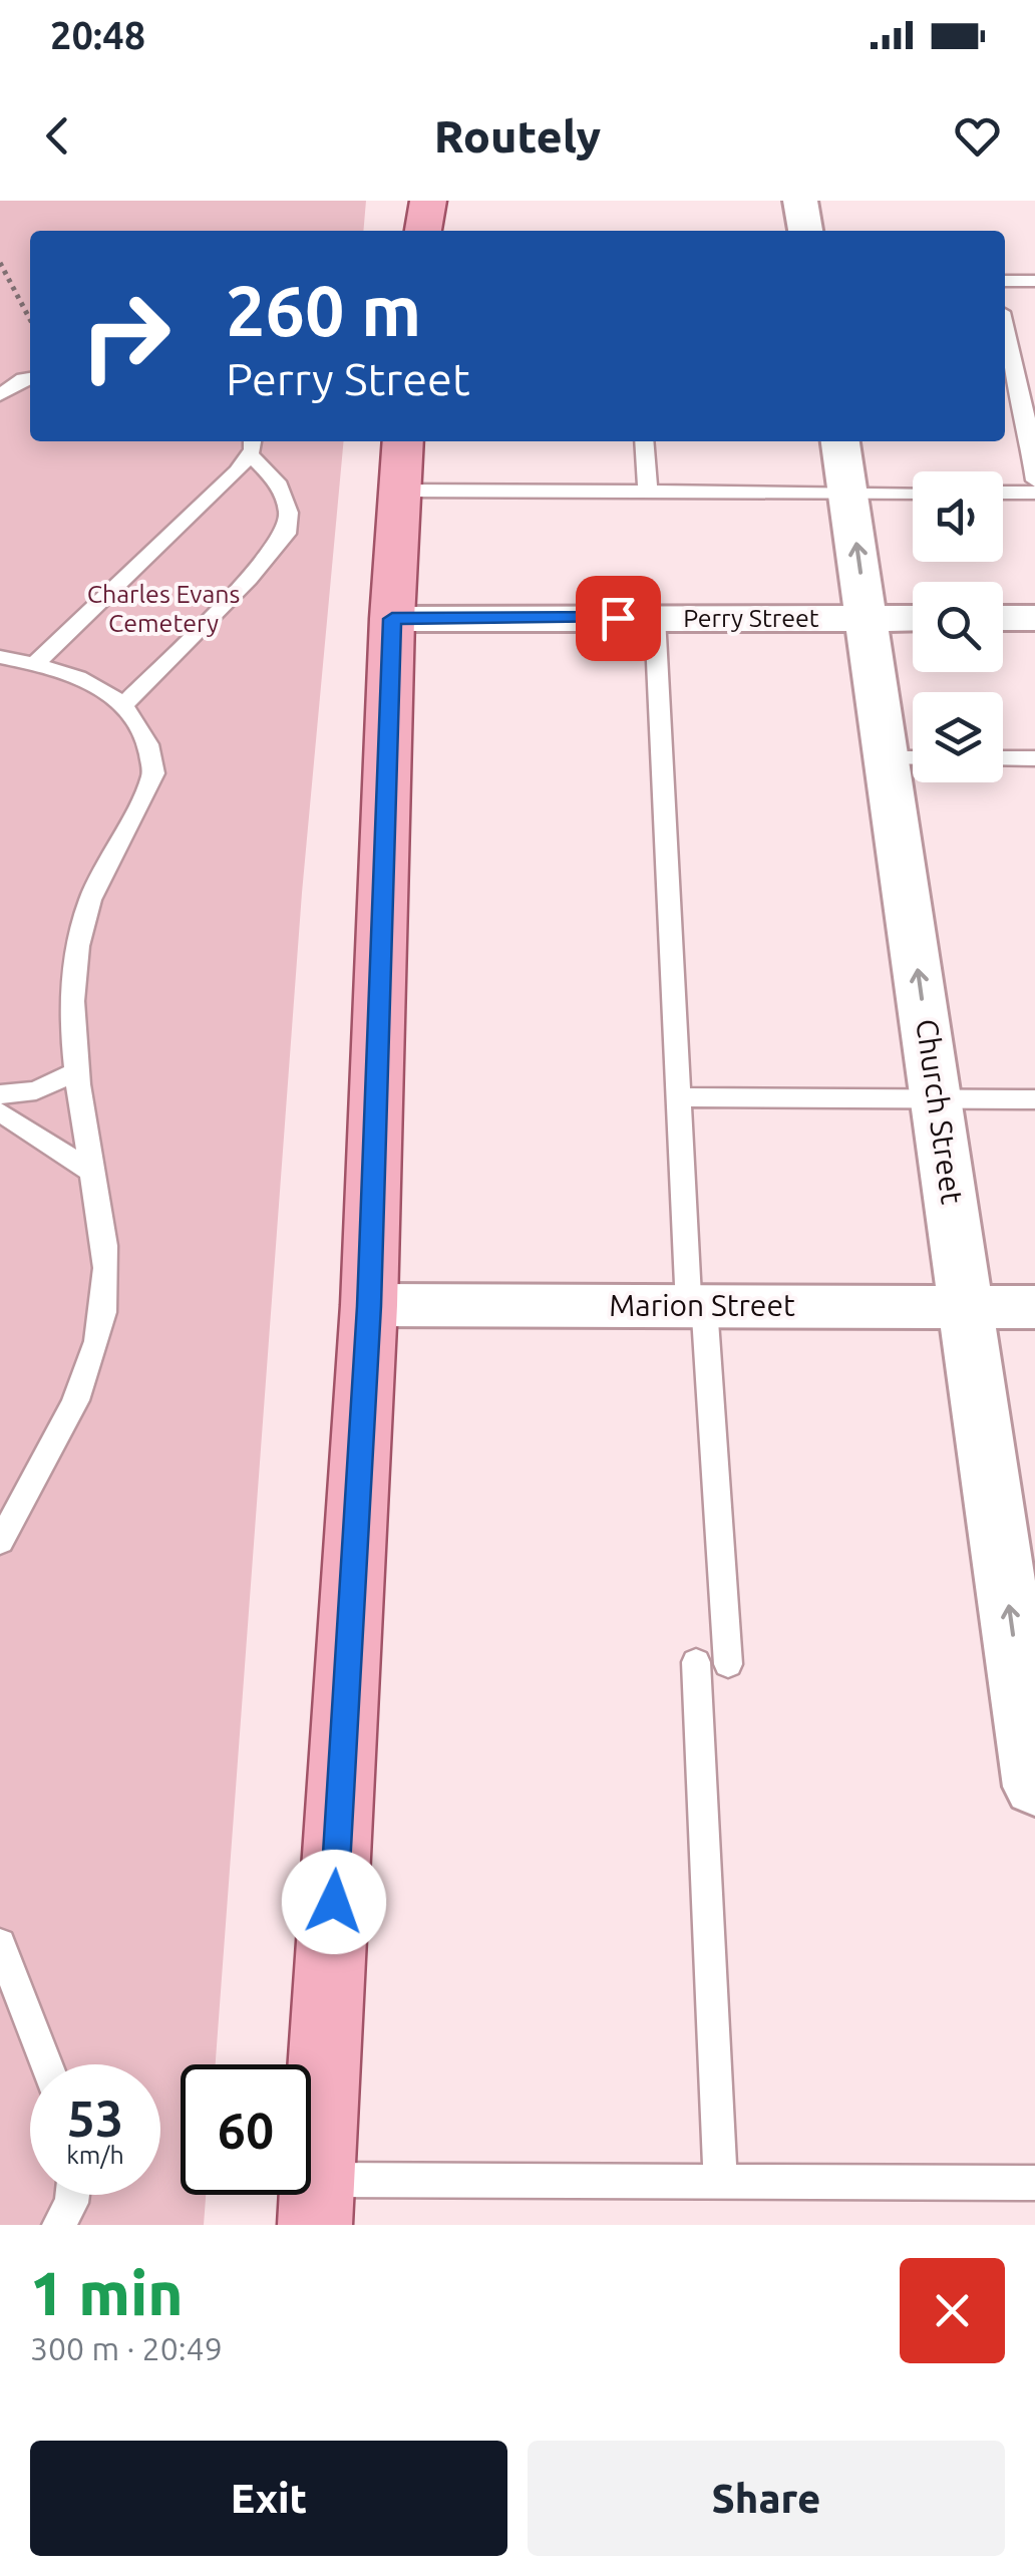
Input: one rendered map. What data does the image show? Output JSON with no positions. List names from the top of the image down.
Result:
{
  "streets": {
    "street": ["Perry Street", "Church Street", "Marion Street"]
  },
  "crossings": [
    ["Perry Street", "Church Street"],
    ["Church Street", "Marion Street"]
  ],
  "one_way": ["Church Street"],
  "parks": ["Charles Evans Cemetery"],
  "page": {
    "status": "20:48",
    "header": "Routely",
    "turn": ["260 m", "Perry Street"],
    "speed": "53 km/h",
    "limit": "60",
    "heading": ["1 min", "300 m · 20:49"],
    "buttons": ["Exit", "Share"]
  }
}
